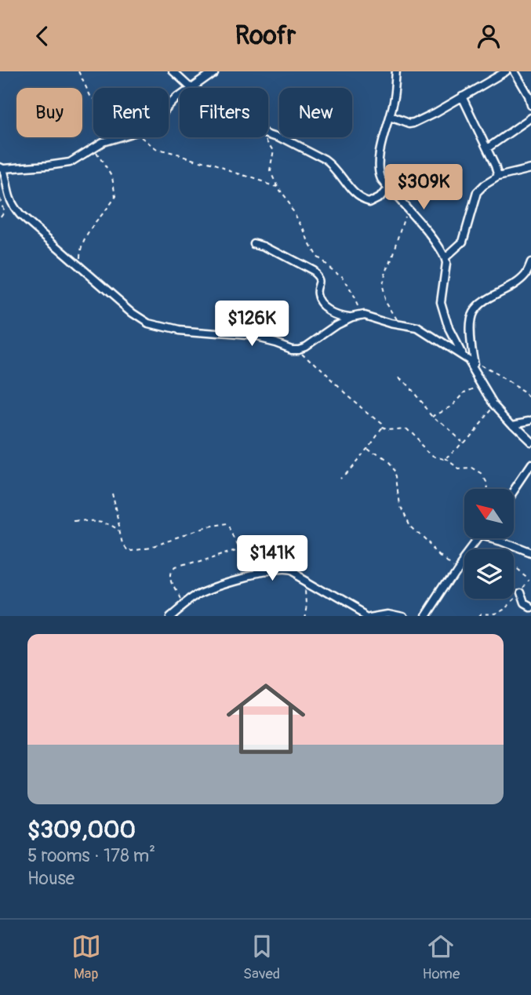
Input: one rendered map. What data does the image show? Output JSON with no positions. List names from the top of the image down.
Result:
{
  "north": "top left",
  "page": {
    "header": "Roofr",
    "chip": [
      "Buy",
      "Rent",
      "Filters",
      "New"
    ],
    "price": ["$309K", "$126K", "$141K"],
    "list": [
      {
        "name": "$309,000",
        "note": "5 rooms · 178 m² · House"
      }
    ],
    "tabs": ["Map", "Saved", "Home"]
  }
}
